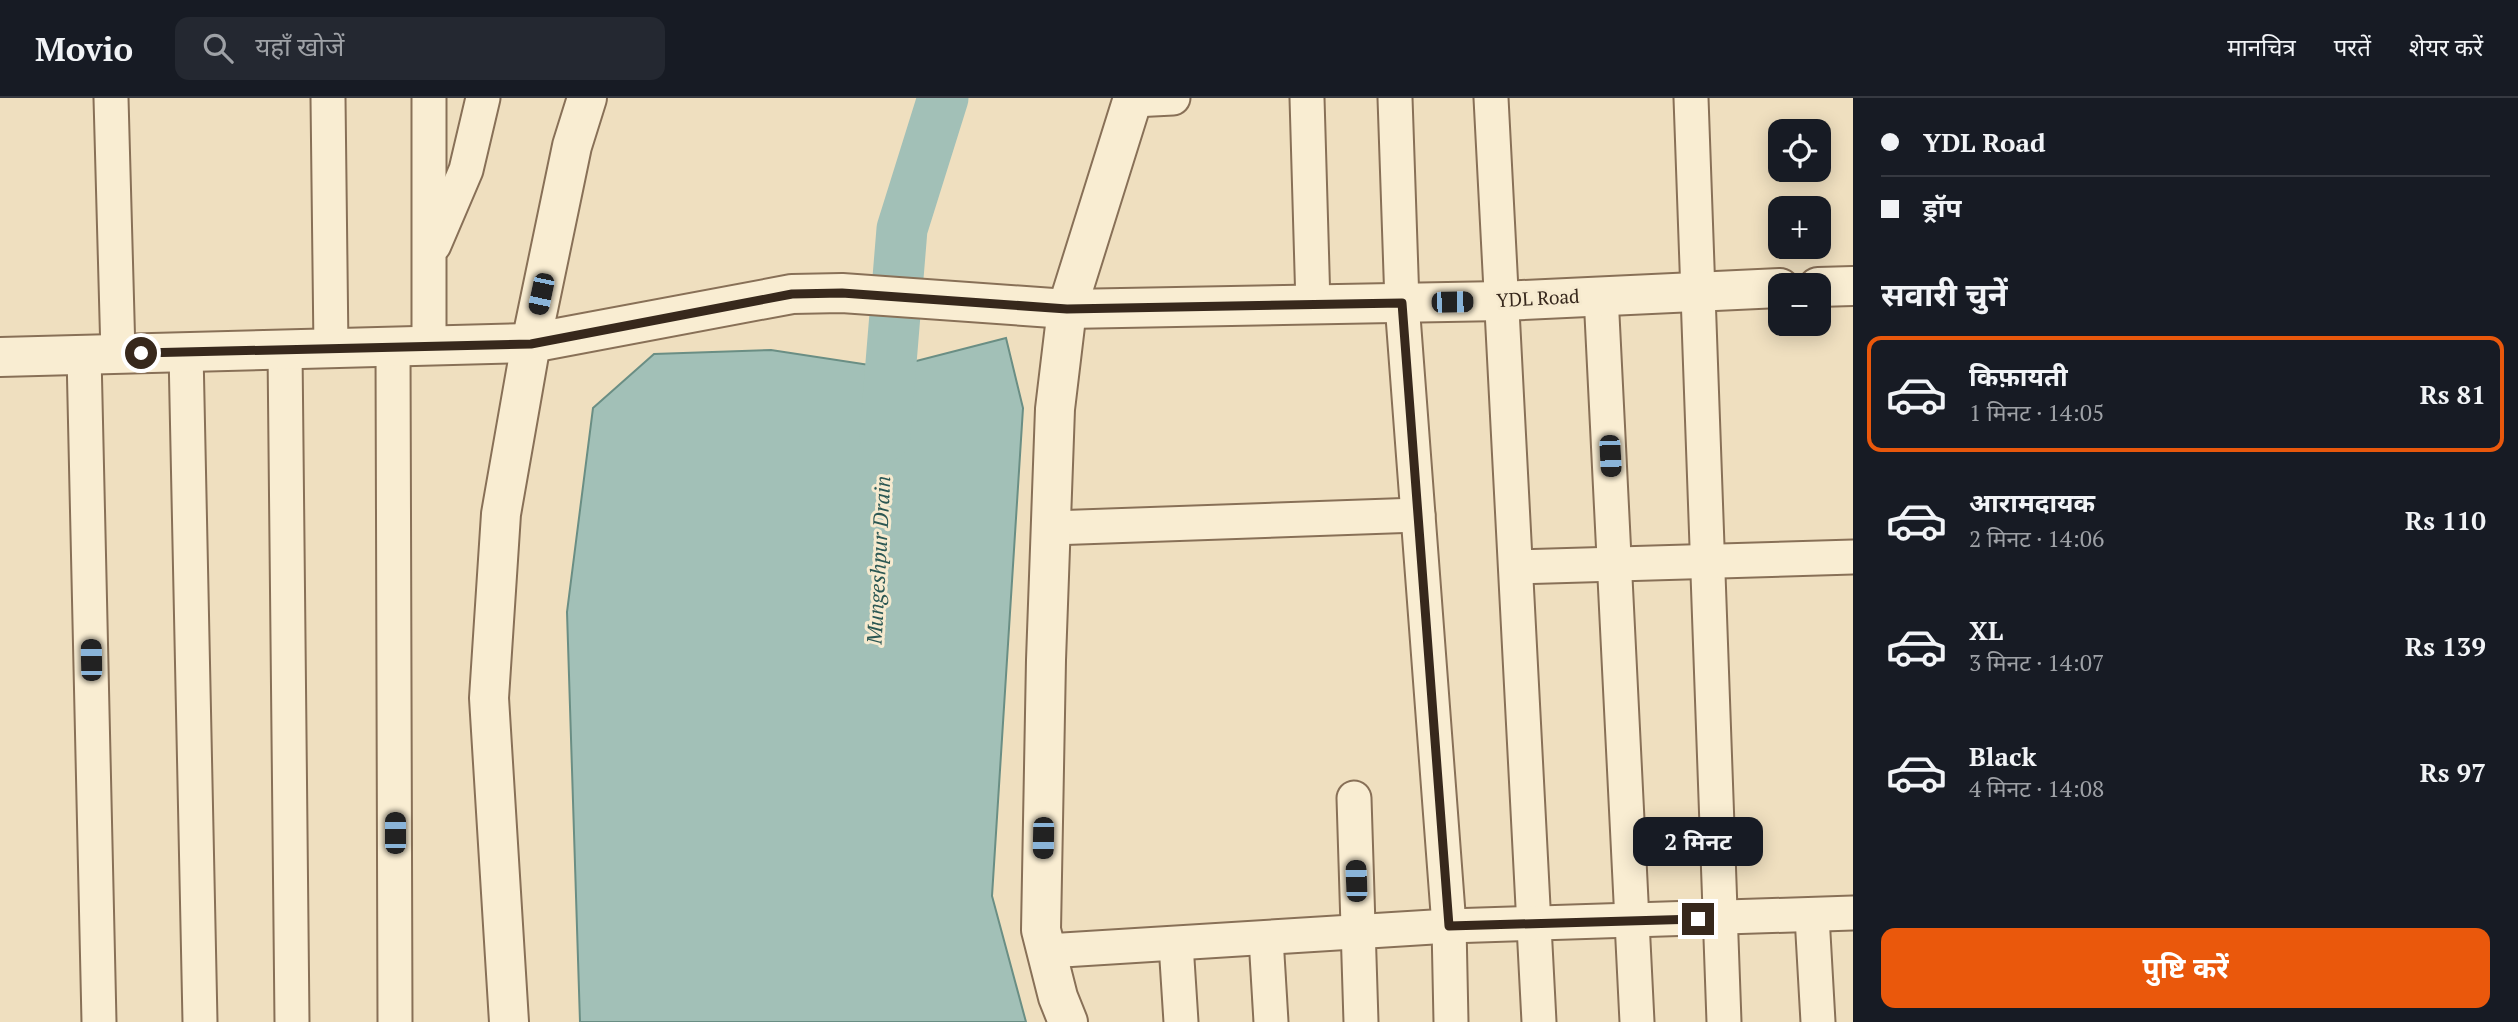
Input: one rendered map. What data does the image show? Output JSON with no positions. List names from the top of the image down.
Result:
{
  "streets": {
    "street": ["YDL Road"]
  },
  "water": ["Mungeshpur Drain"],
  "page": {
    "header": "Movio",
    "search": "यहाँ खोजें",
    "nav": ["मानचित्र", "परतें", "शेयर करें"],
    "banner": ["YDL Road", "ड्रॉप"],
    "map_buttons": ["+", "−"],
    "heading": "सवारी चुनें",
    "list": [
      {
        "name": "किफ़ायती",
        "note": "1 मिनट · 14:05",
        "value": "Rs 81"
      },
      {
        "name": "आरामदायक",
        "note": "2 मिनट · 14:06",
        "value": "Rs 110"
      },
      {
        "name": "XL",
        "note": "3 मिनट · 14:07",
        "value": "Rs 139"
      },
      {
        "name": "Black",
        "note": "4 मिनट · 14:08",
        "value": "Rs 97"
      }
    ],
    "bubble": "2 मिनट",
    "buttons": "पुष्टि करें"
  }
}
